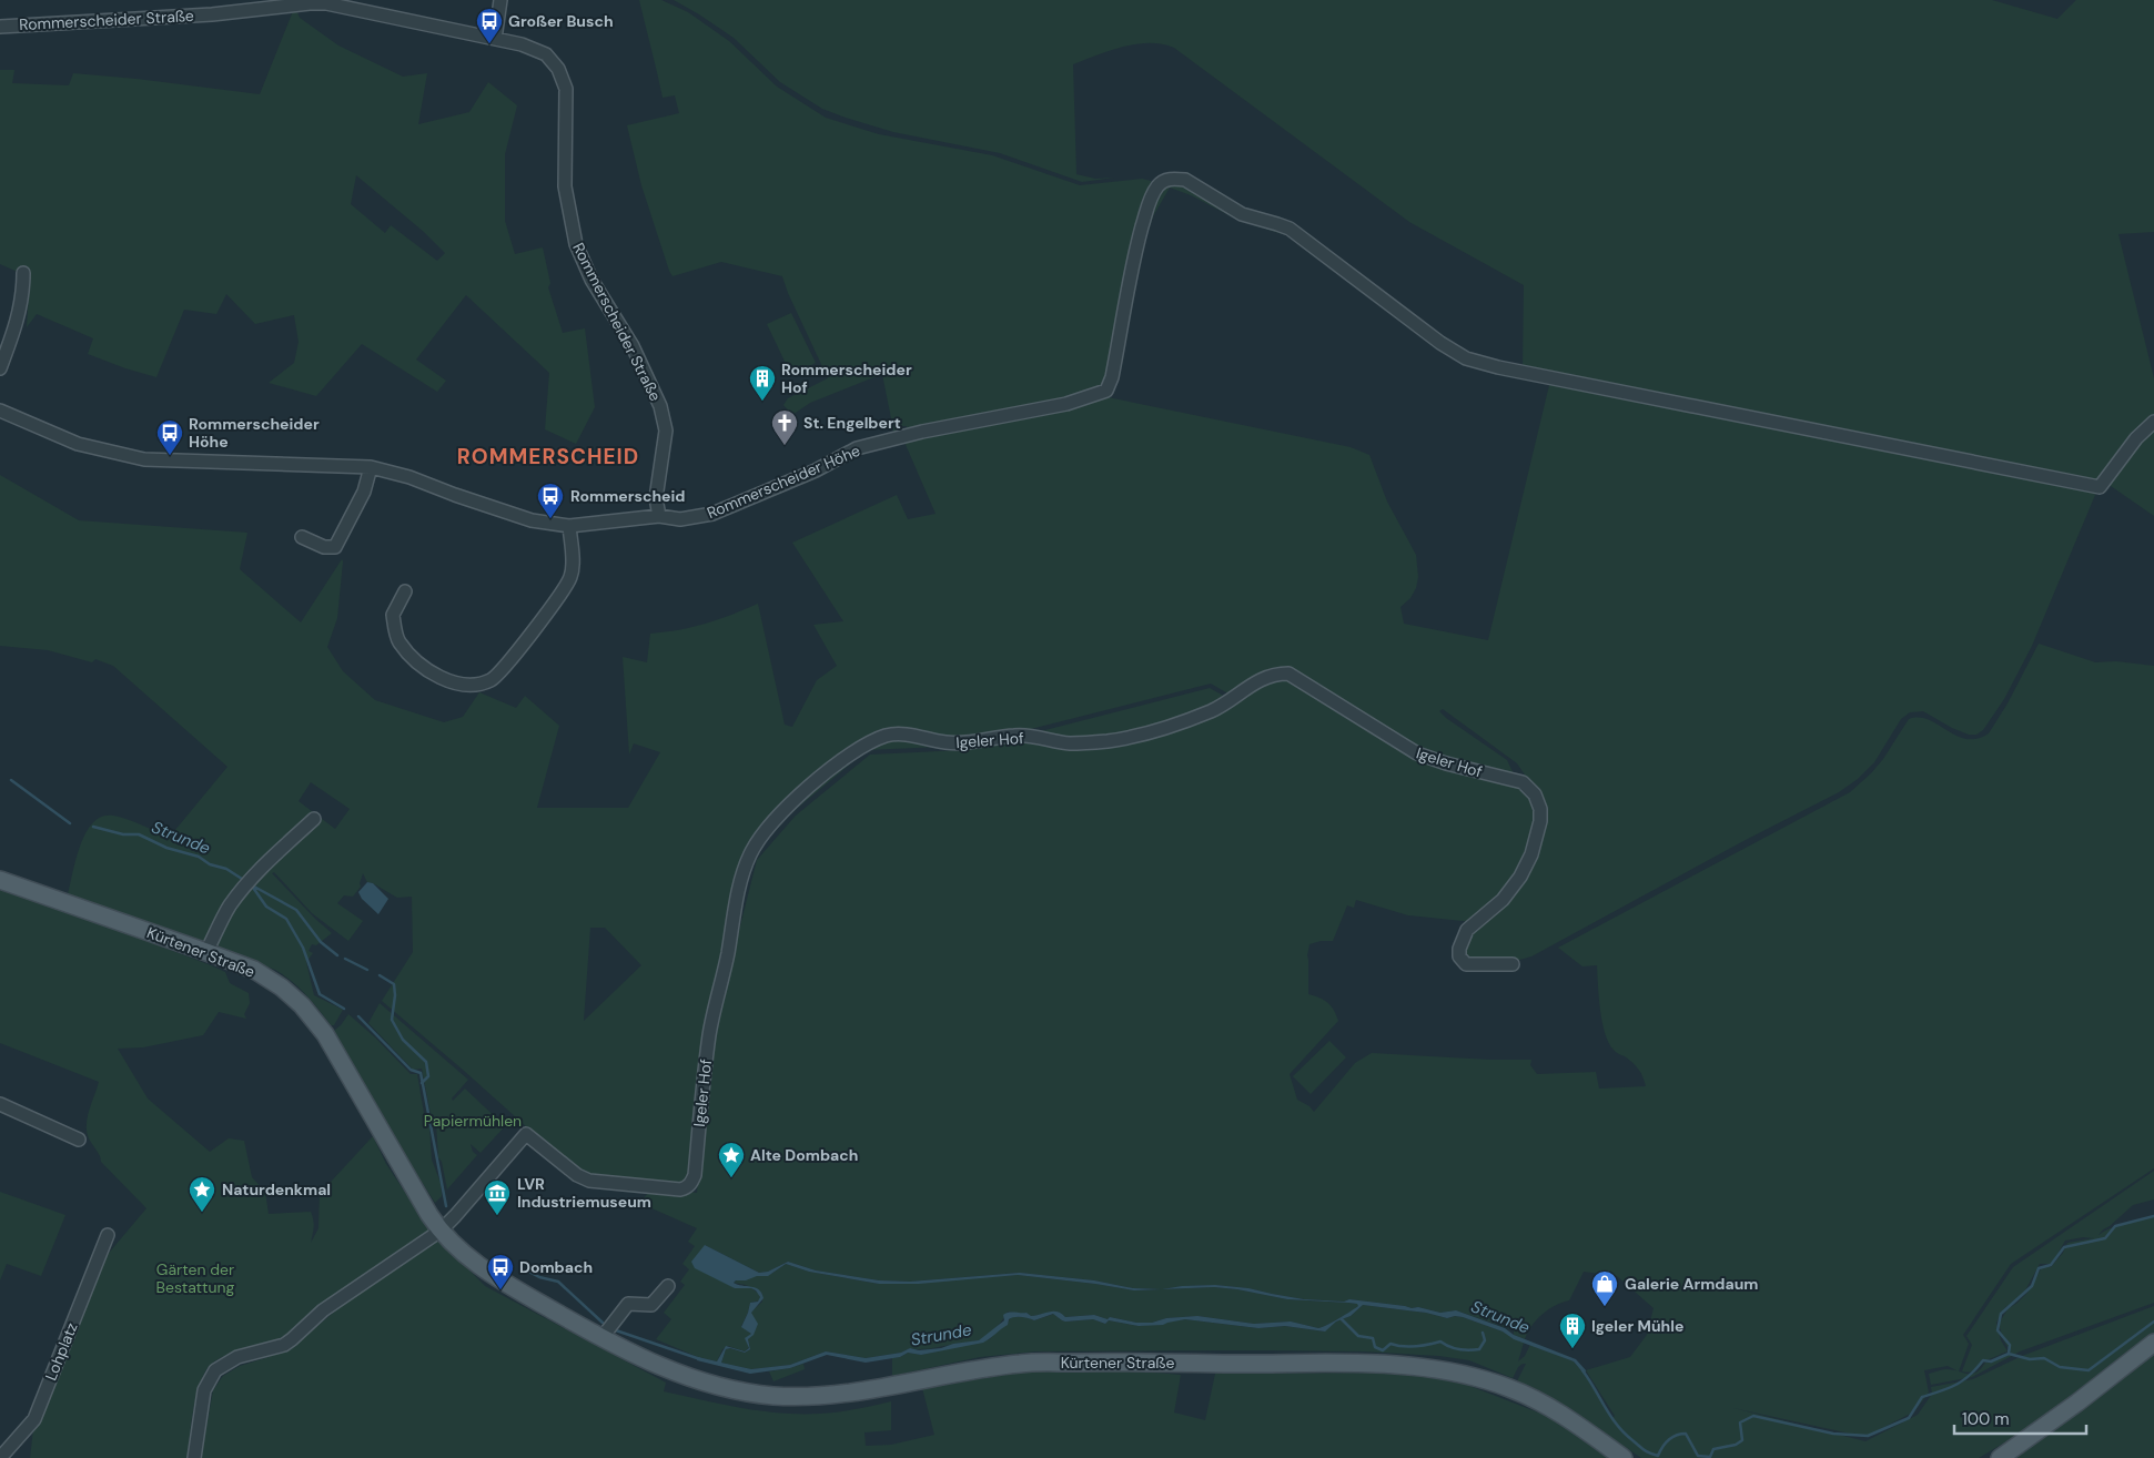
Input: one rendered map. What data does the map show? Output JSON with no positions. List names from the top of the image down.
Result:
{
  "streets": {
    "main road": ["Kürtener Straße"],
    "street": [
      "Rommerscheider Straße",
      "Rommerscheider Höhe",
      "Igeler Hof",
      "Lohplatz"
    ]
  },
  "crossings": [
    ["Rommerscheider Straße", "Rommerscheider Höhe"],
    ["Igeler Hof", "Kürtener Straße"]
  ],
  "districts": ["ROMMERSCHEID"],
  "water": ["Strunde"],
  "parks": ["Papiermühlen", "Gärten der Bestattung"],
  "places": {
    "bus stop": [
      "Großer Busch",
      "Rommerscheider Höhe",
      "Rommerscheid",
      "Dombach"
    ],
    "building": ["Rommerscheider Hof", "Igeler Mühle"],
    "church": ["St. Engelbert"],
    "place": ["Alte Dombach", "Naturdenkmal"],
    "museum": ["LVR Industriemuseum"],
    "shop": ["Galerie Armdaum"]
  },
  "scale_bar": "100 m"
}
